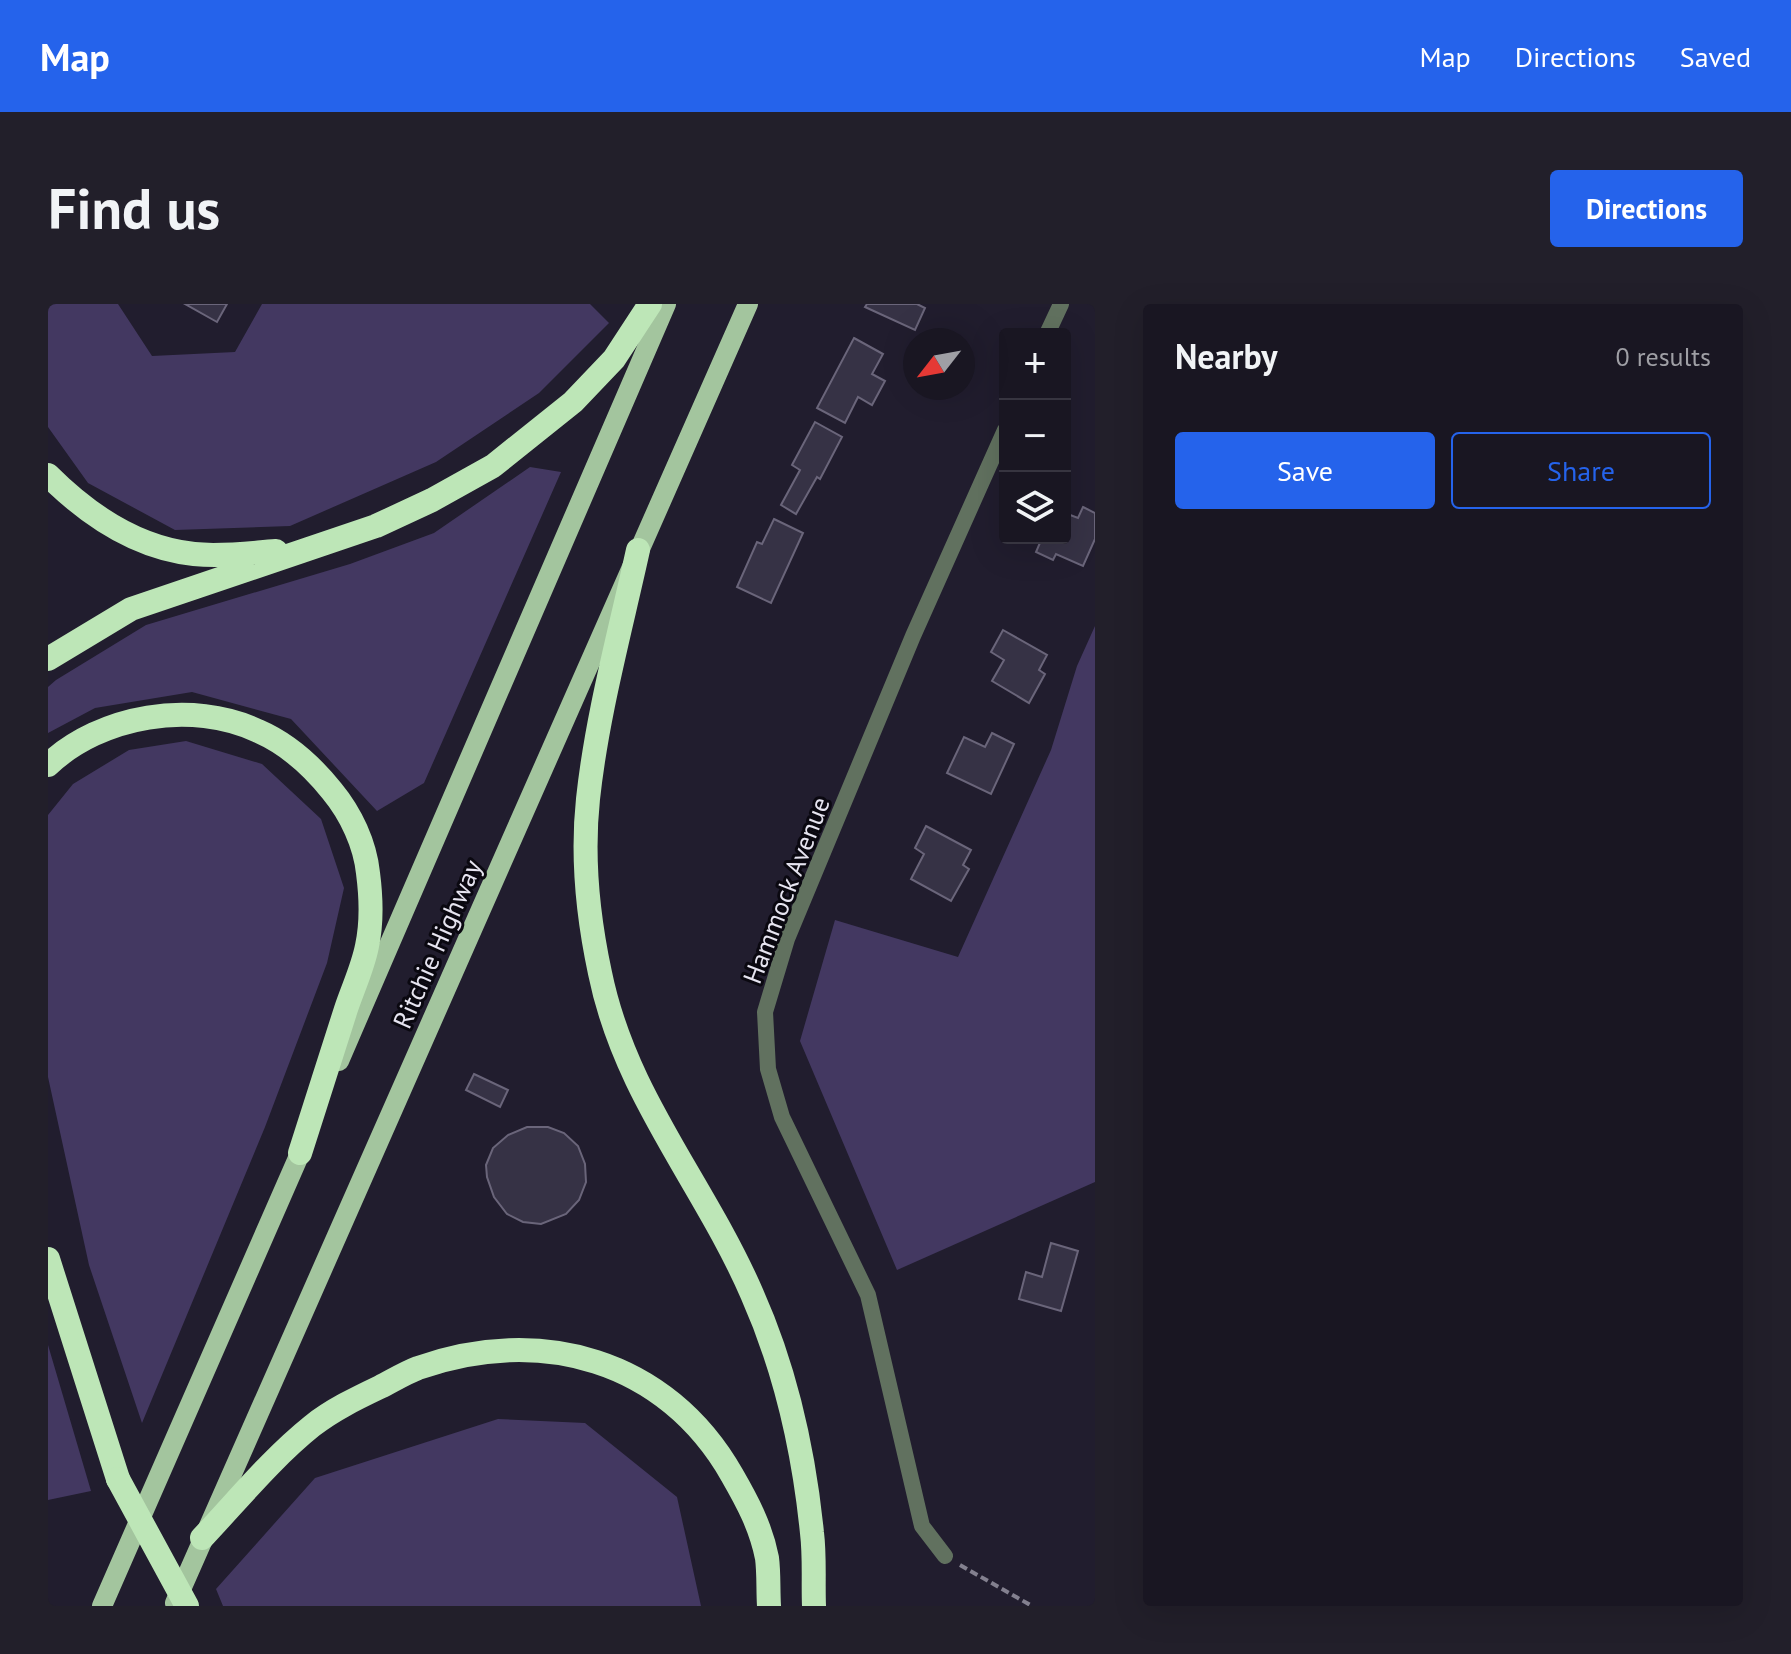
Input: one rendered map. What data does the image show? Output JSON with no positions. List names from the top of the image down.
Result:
{
  "streets": {
    "main road": ["Ritchie Highway"],
    "street": ["Hammock Avenue"]
  },
  "north": "bottom left",
  "page": {
    "header": "Map",
    "nav": ["Map", "Directions", "Saved"],
    "buttons": [
      "Directions",
      ["Save", "Share"]
    ],
    "title": "Find us",
    "heading": ["Nearby", "0 results"],
    "map_buttons": ["+", "−"]
  }
}
